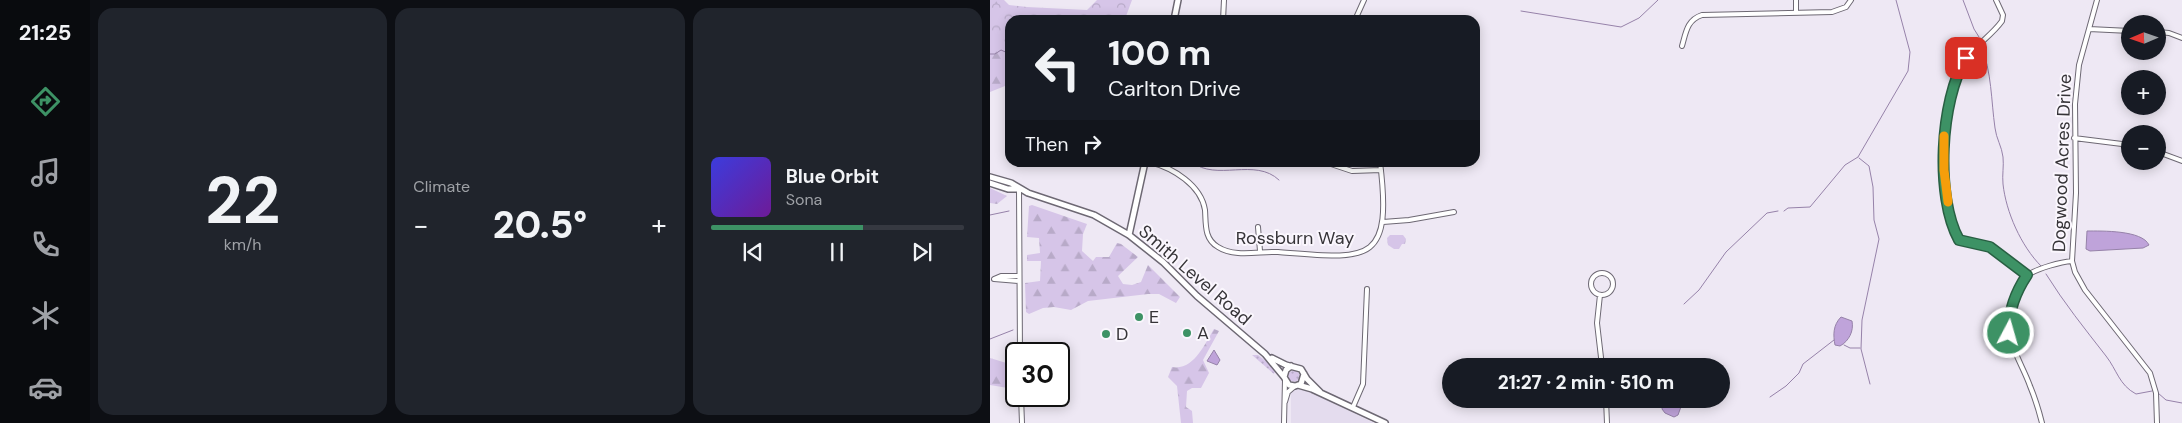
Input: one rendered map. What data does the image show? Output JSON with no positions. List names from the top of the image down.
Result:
{
  "streets": {
    "main road": ["Smith Level Road"],
    "street": ["Dogwood Acres Drive", "Rossburn Way"]
  },
  "places": ["E", "A", "D"],
  "north": "left",
  "page": {
    "tabs": "21:25",
    "tile": [
      ["22", "km/h"],
      "Climate"
    ],
    "map_buttons": ["+", "−"],
    "turn": ["100 m", "Carlton Drive"],
    "then": "Then",
    "song": ["Blue Orbit", "Sona"],
    "heat": ["−", "20.5°", "+"],
    "limit": "30",
    "trip": "21:27 · 2 min · 510 m"
  }
}
